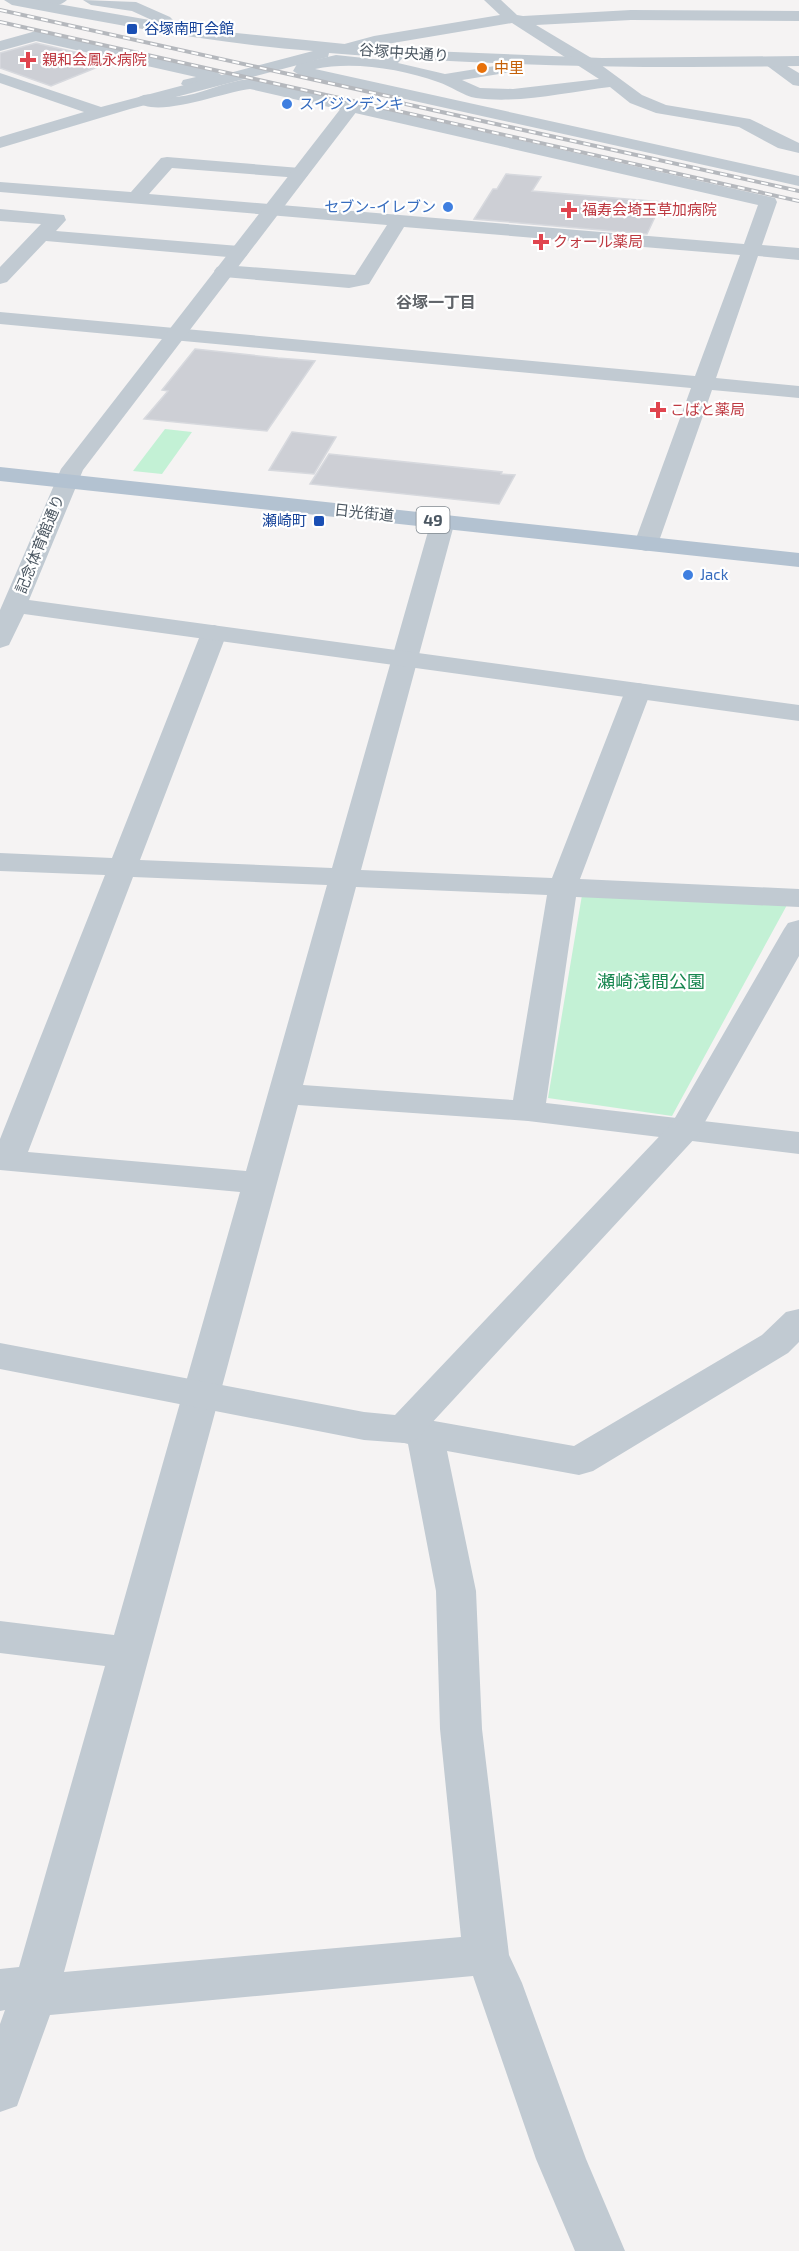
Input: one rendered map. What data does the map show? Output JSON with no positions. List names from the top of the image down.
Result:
{
  "streets": {
    "main road": ["日光街道", "49"],
    "street": ["谷塚中央通り", "記念体育館通り"]
  },
  "crossings": [
    ["日光街道", "記念体育館通り"]
  ],
  "districts": ["谷塚一丁目"],
  "parks": ["瀬崎浅間公園"],
  "places": {
    "transit": ["谷塚南町会館", "瀬崎町"],
    "health": [
      "親和会鳳永病院",
      "福寿会埼玉草加病院",
      "クォール薬局",
      "こばと薬局"
    ],
    "other": [
      "中里",
      "スイジンデンキ",
      "セブン-イレブン",
      "Jack"
    ]
  }
}
